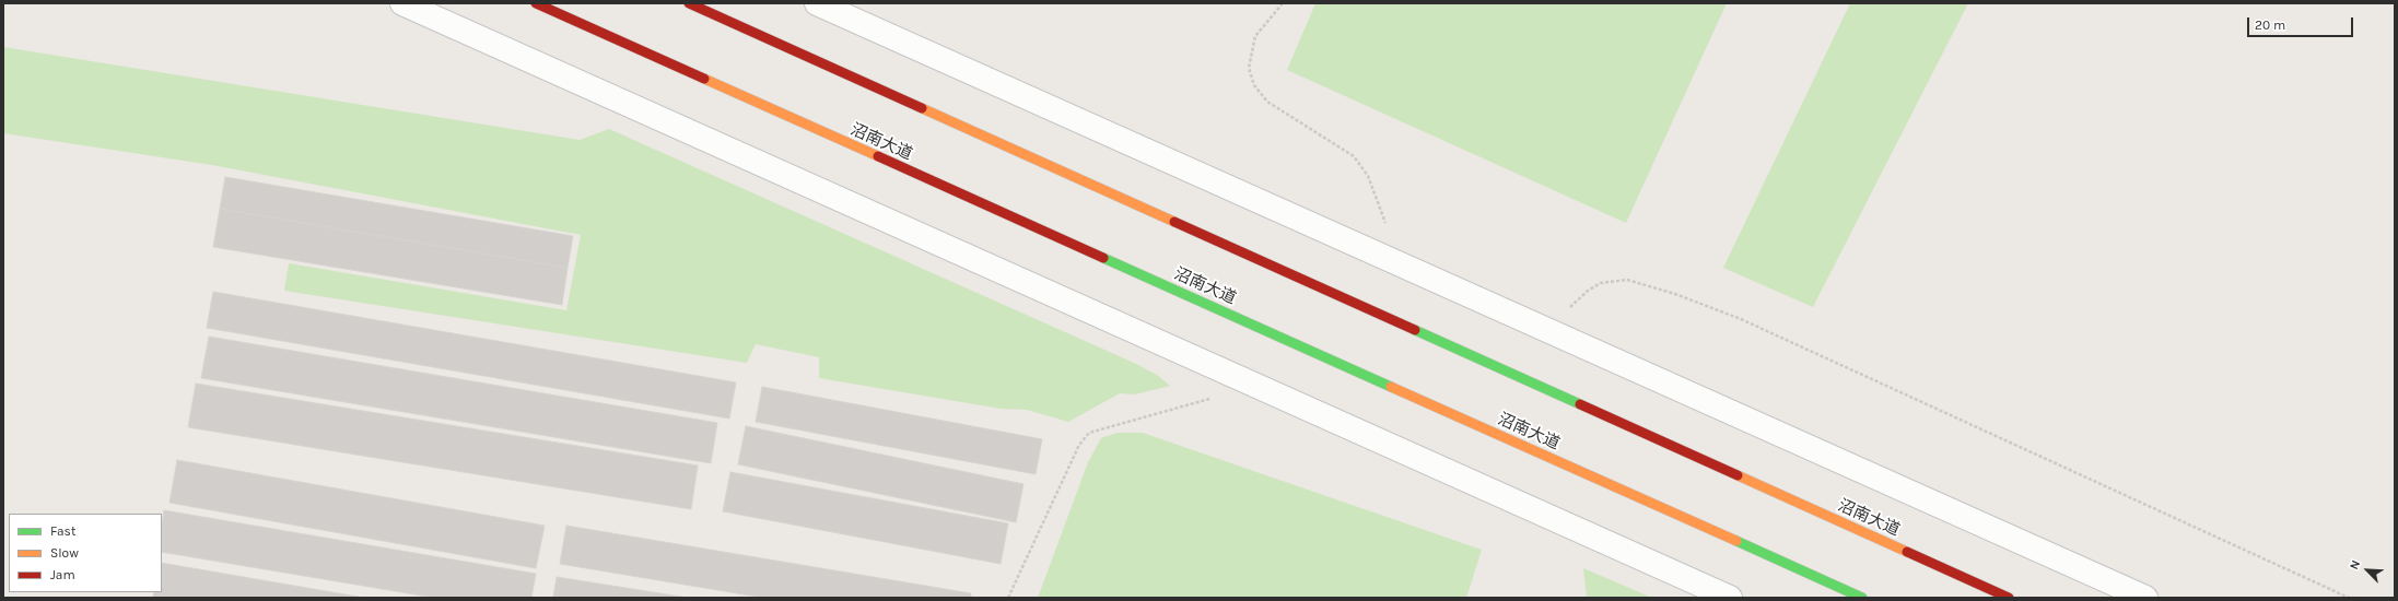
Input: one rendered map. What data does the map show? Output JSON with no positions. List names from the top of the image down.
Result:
{
  "streets": {
    "main road": ["沼南大道"]
  },
  "legend": ["Fast", "Slow", "Jam"],
  "scale_bar": "20 m",
  "north": "top left"
}
